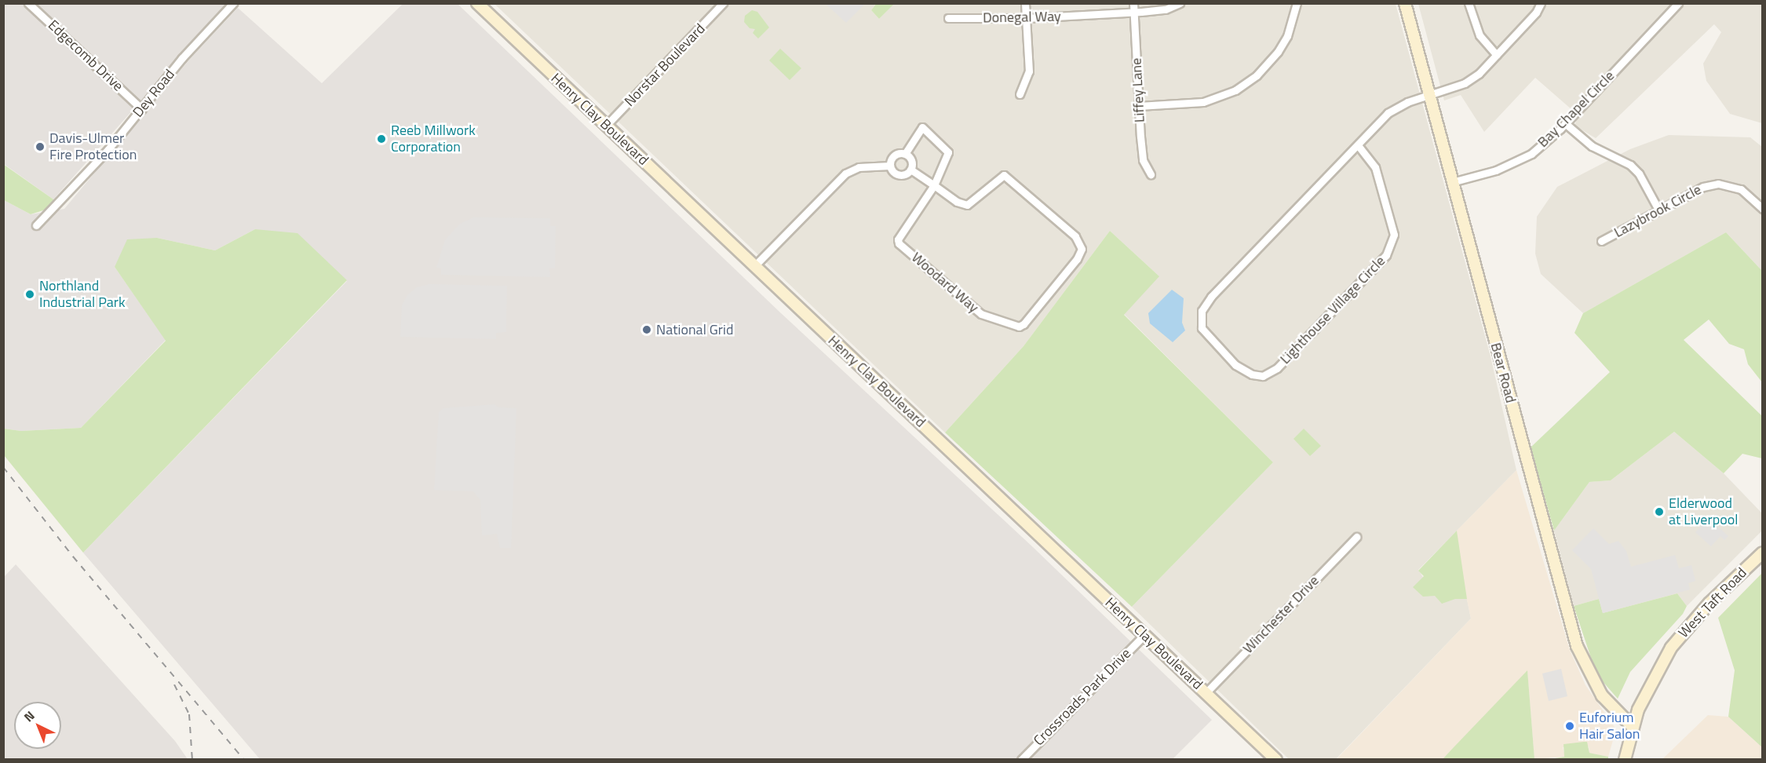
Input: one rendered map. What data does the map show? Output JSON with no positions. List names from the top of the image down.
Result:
{
  "streets": {
    "main road": ["Henry Clay Boulevard", "Bear Road", "West Taft Road"],
    "street": [
      "Donegal Way",
      "Edgecomb Drive",
      "Norstar Boulevard",
      "Liffey Lane",
      "Dey Road",
      "Bay Chapel Circle",
      "Lazybrook Circle",
      "Woodard Way",
      "Lighthouse Village Circle",
      "Winchester Drive",
      "Crossroads Park Drive"
    ]
  },
  "crossings": [
    ["Donegal Way", "Liffey Lane"],
    ["Edgecomb Drive", "Dey Road"],
    ["Norstar Boulevard", "Henry Clay Boulevard"],
    ["Bay Chapel Circle", "Bear Road"],
    ["Henry Clay Boulevard", "Winchester Drive"],
    ["Henry Clay Boulevard", "Crossroads Park Drive"],
    ["Lighthouse Village Circle", "Bear Road"],
    ["Bear Road", "West Taft Road"]
  ],
  "places": [
    "Reeb Millwork Corporation",
    "Davis-Ulmer Fire Protection",
    "Northland Industrial Park",
    "National Grid",
    "Elderwood at Liverpool",
    "Euforium Hair Salon"
  ],
  "north": "top left"
}
